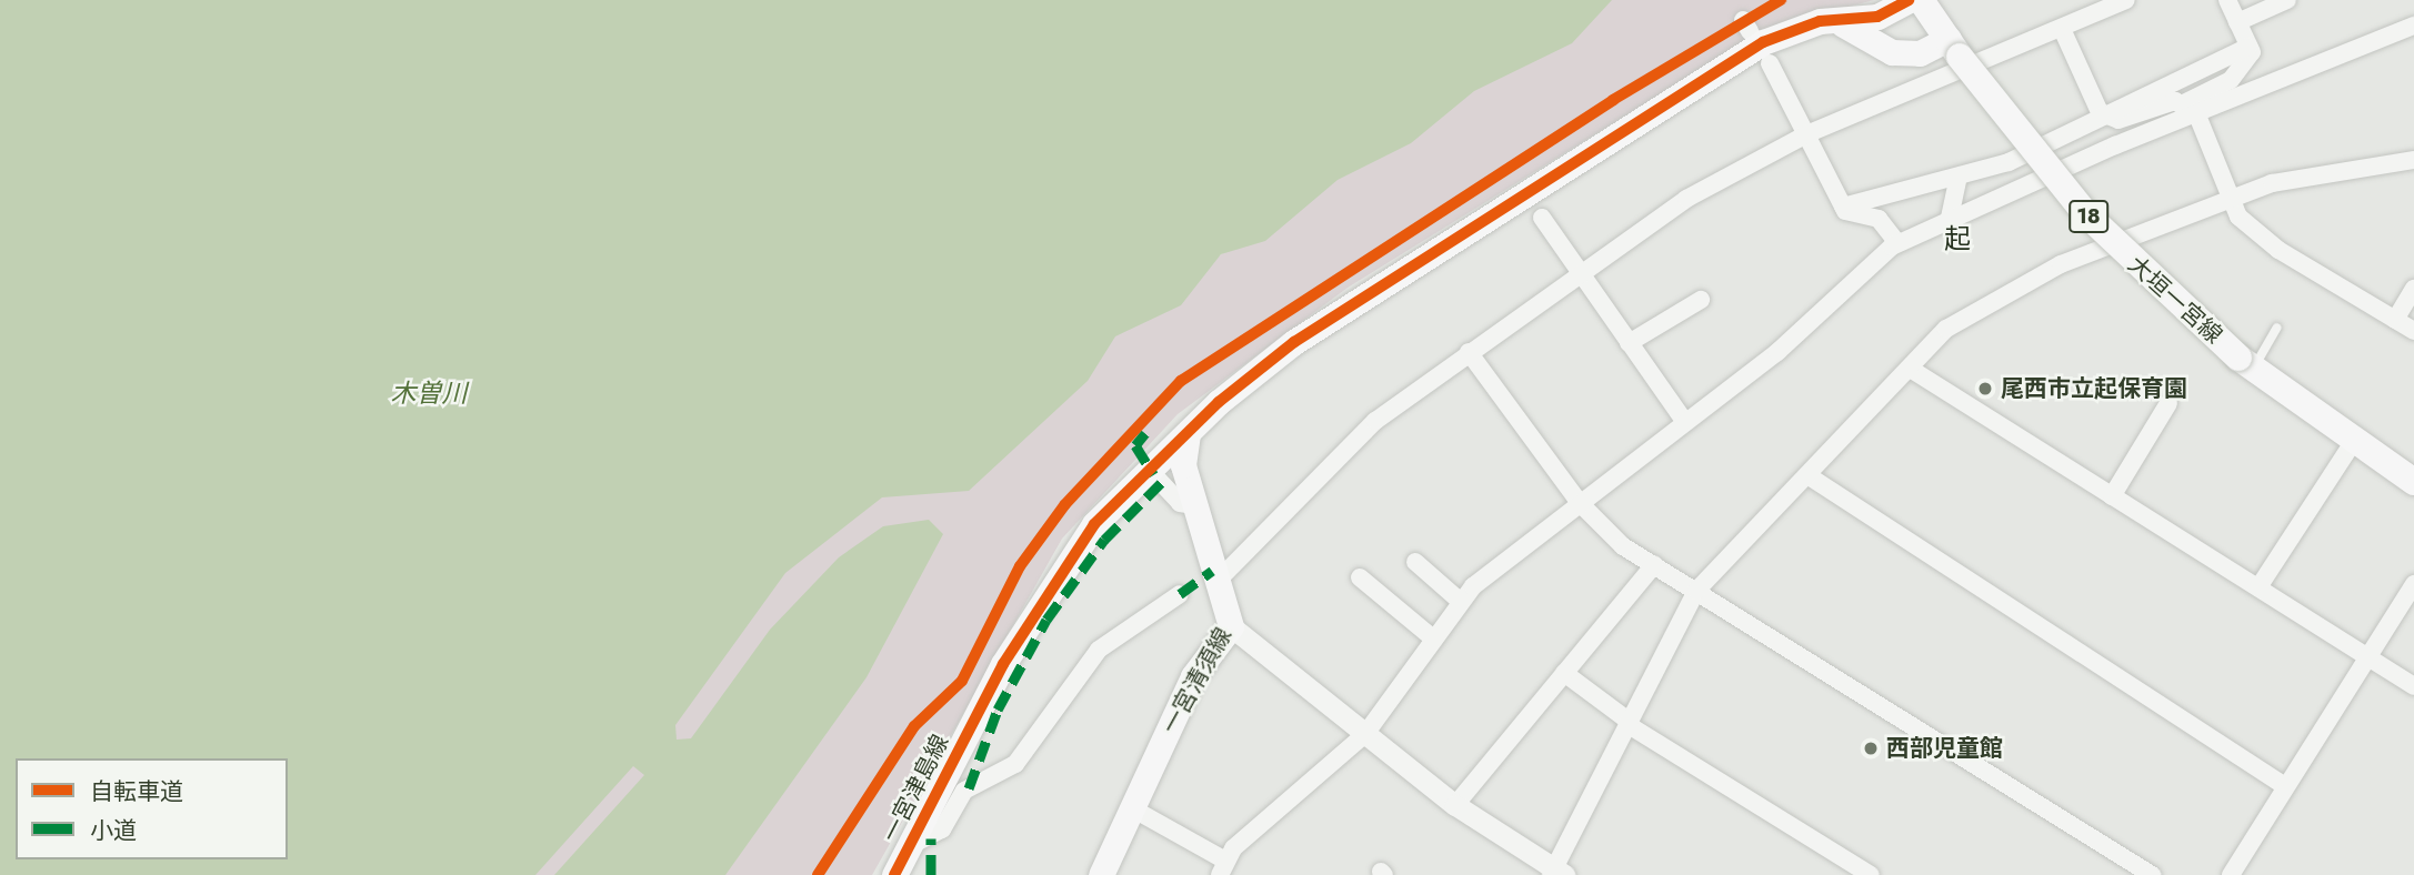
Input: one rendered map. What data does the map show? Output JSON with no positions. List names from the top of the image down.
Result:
{
  "streets": {
    "main road": [
      "18",
      "大垣一宮線",
      "一宮清須線",
      "一宮津島線"
    ]
  },
  "crossings": [
    ["一宮清須線", "一宮津島線"]
  ],
  "districts": ["起"],
  "water": ["木曽川"],
  "places": ["尾西市立起保育園", "西部児童館"],
  "legend": ["自転車道", "小道"]
}
